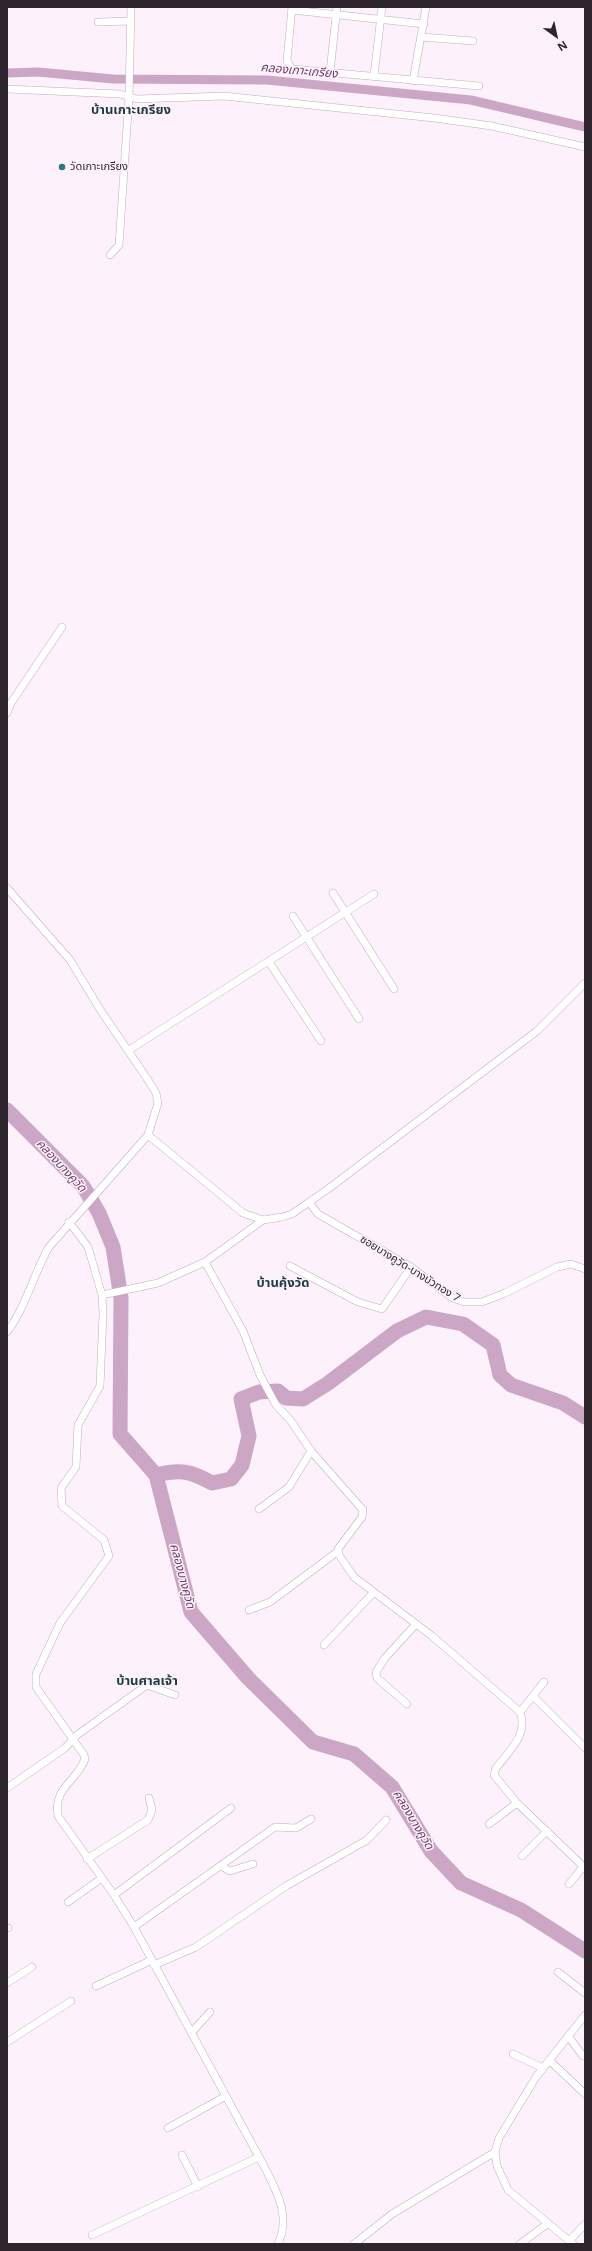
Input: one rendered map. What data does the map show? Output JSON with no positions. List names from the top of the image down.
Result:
{
  "streets": {
    "street": ["ซอยบางคูวัด-บางบัวทอง 7"]
  },
  "districts": ["บ้านเกาะเกรียง", "บ้านคุ้งวัด", "บ้านศาลเจ้า"],
  "water": ["คลองเกาะเกรียง", "คลองบางคูวัด"],
  "places": ["วัดเกาะเกรียง"],
  "north": "bottom right"
}
